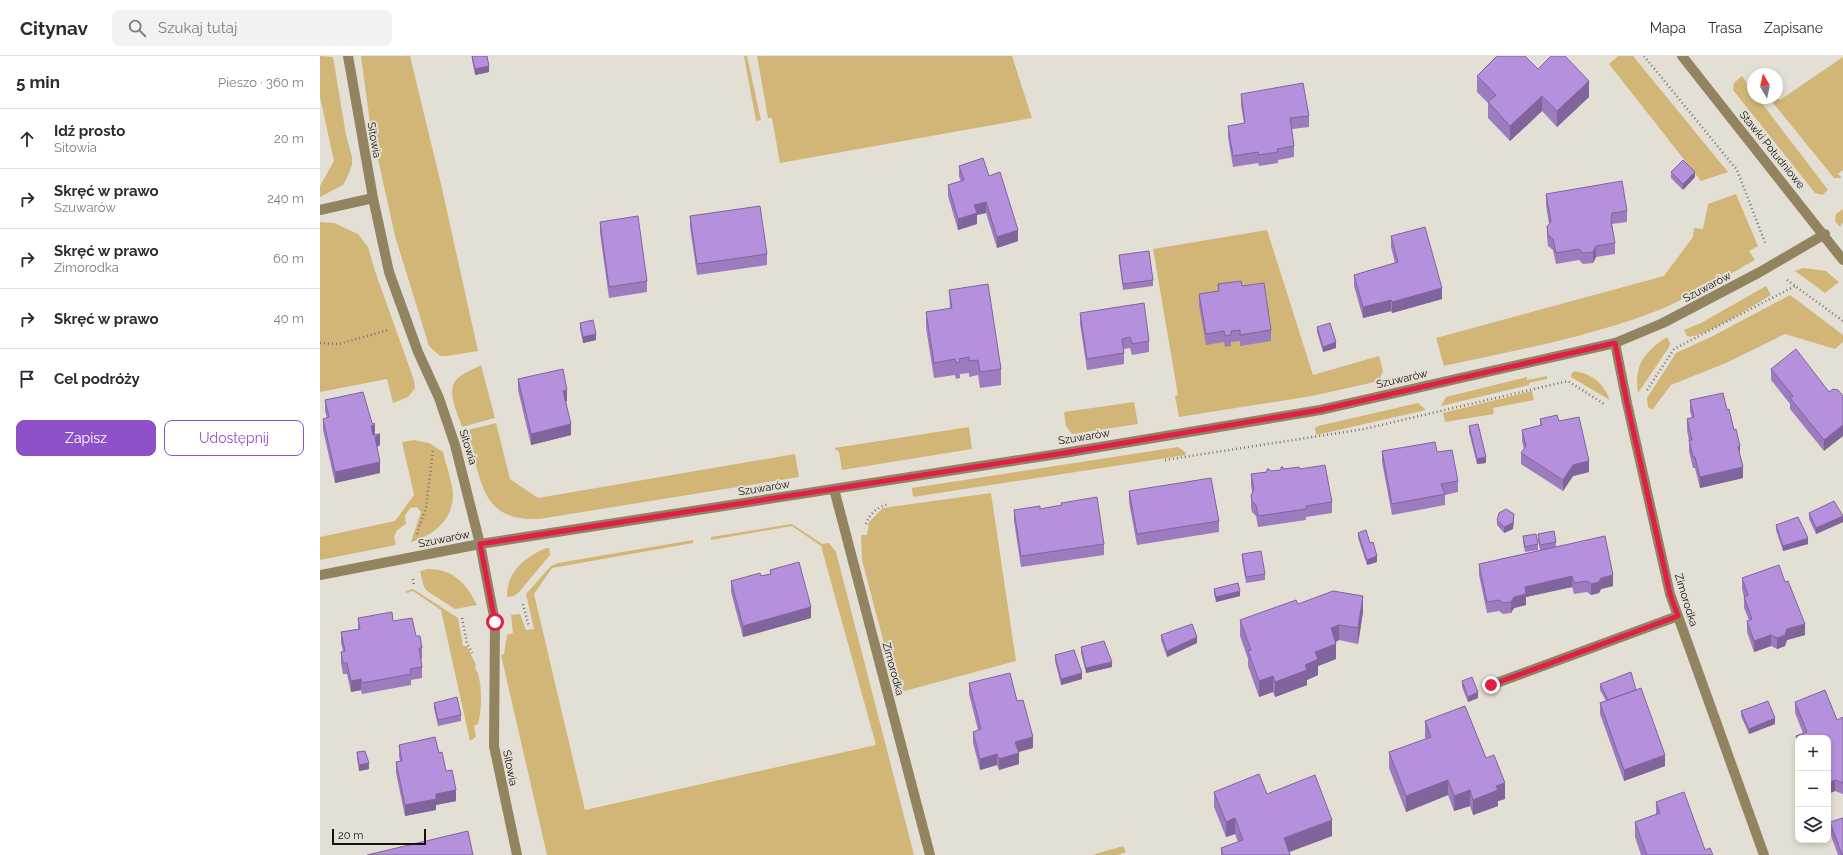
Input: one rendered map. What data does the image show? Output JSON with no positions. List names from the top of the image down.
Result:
{
  "streets": {
    "street": [
      "Sitowia",
      "Stawki Południowe",
      "Szuwarów",
      "Zimorodka"
    ]
  },
  "crossings": [
    ["Sitowia", "Szuwarów"],
    ["Stawki Południowe", "Szuwarów"],
    ["Szuwarów", "Zimorodka"]
  ],
  "scale_bar": "20 m",
  "north": "top",
  "page": {
    "header": "Citynav",
    "search": "Szukaj tutaj",
    "nav": ["Mapa", "Trasa", "Zapisane"],
    "heading": ["5 min", "Pieszo · 360 m"],
    "list": [
      ["Idź prosto", "Sitowia", "20 m"],
      ["Skręć w prawo", "Szuwarów", "240 m"],
      ["Skręć w prawo", "Zimorodka", "60 m"],
      ["Skręć w prawo", "40 m"],
      "Cel podróży"
    ],
    "buttons": ["Zapisz", "Udostępnij"],
    "map_buttons": ["+", "−"],
    "scale": "20 m"
  }
}
